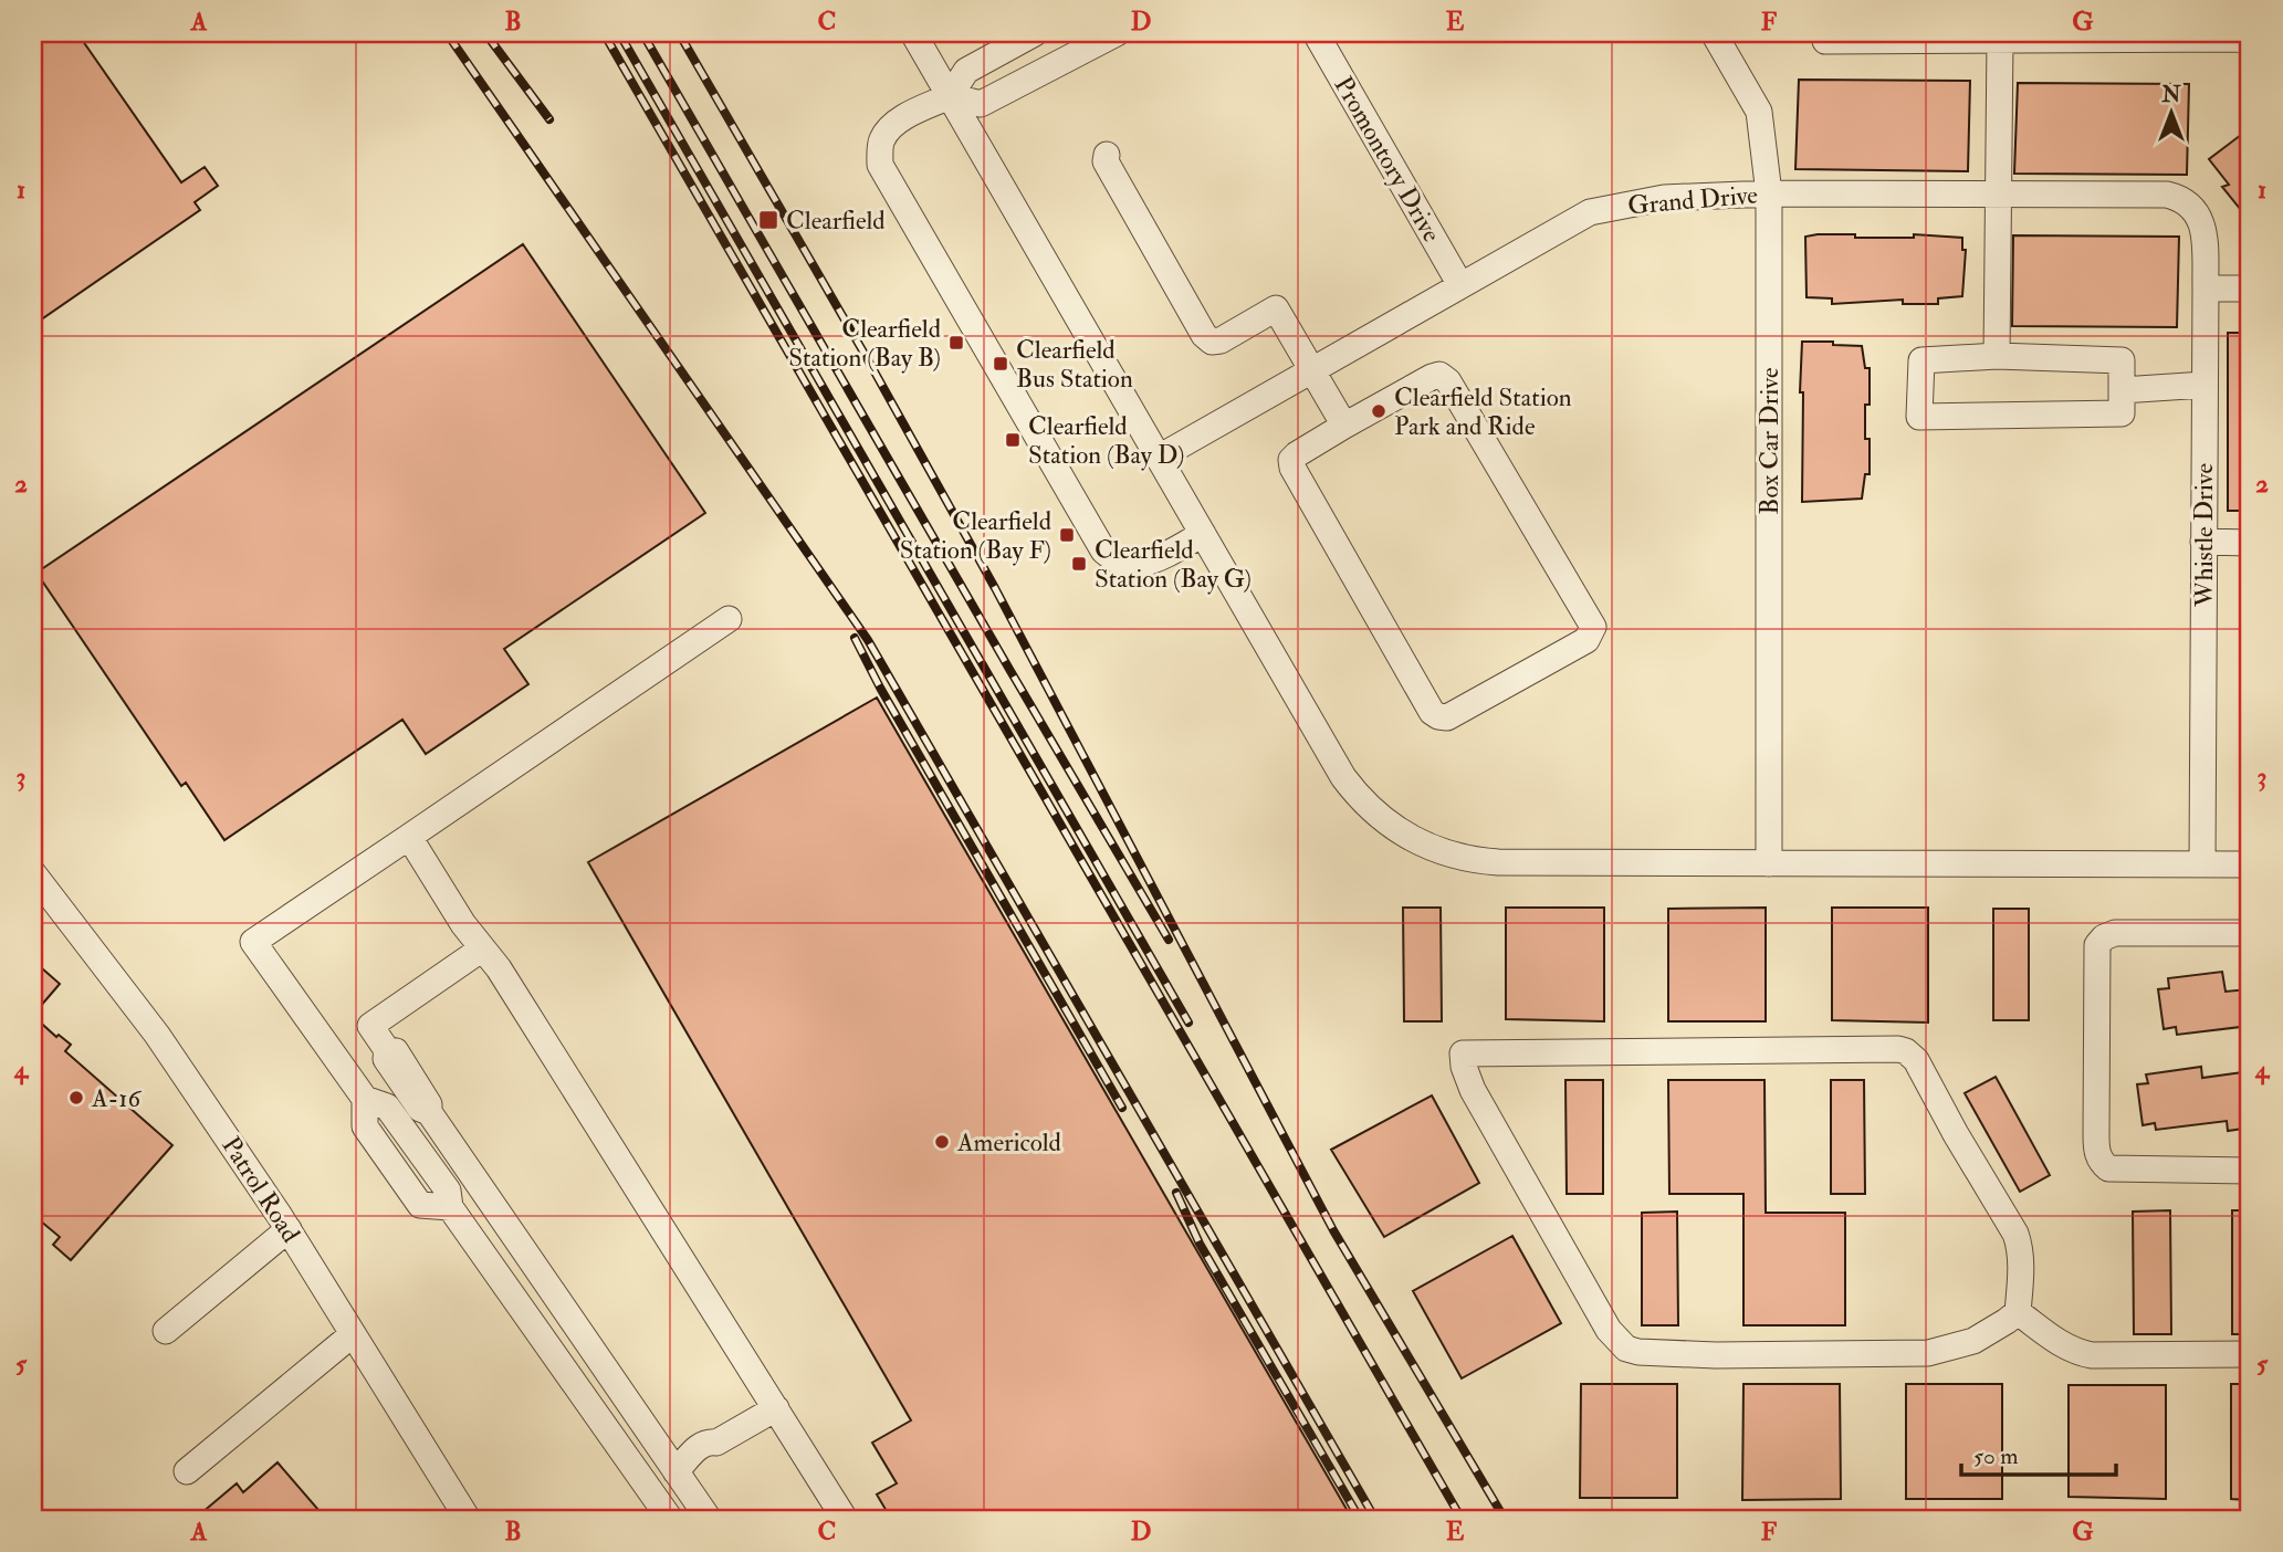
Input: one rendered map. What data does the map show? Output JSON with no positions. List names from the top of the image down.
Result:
{
  "streets": {
    "street": [
      "Promontory Drive",
      "Grand Drive",
      "Box Car Drive",
      "Whistle Drive",
      "Patrol Road"
    ]
  },
  "crossings": [
    ["Promontory Drive", "Grand Drive"],
    ["Grand Drive", "Box Car Drive"],
    ["Grand Drive", "Whistle Drive"]
  ],
  "places": {
    "transit": [
      "Clearfield",
      "Clearfield Station (Bay B)",
      "Clearfield Bus Station",
      "Clearfield Station (Bay D)",
      "Clearfield Station (Bay F)",
      "Clearfield Station (Bay G)"
    ],
    "other": ["Clearfield Station Park and Ride", "A-16", "Americold"]
  },
  "scale_bar": "50 m",
  "north": "top",
  "grid": {
    "columns": [
      "A",
      "B",
      "C",
      "D",
      "E",
      "F",
      "G"
    ],
    "rows": [
      "1",
      "2",
      "3",
      "4",
      "5"
    ]
  }
}
